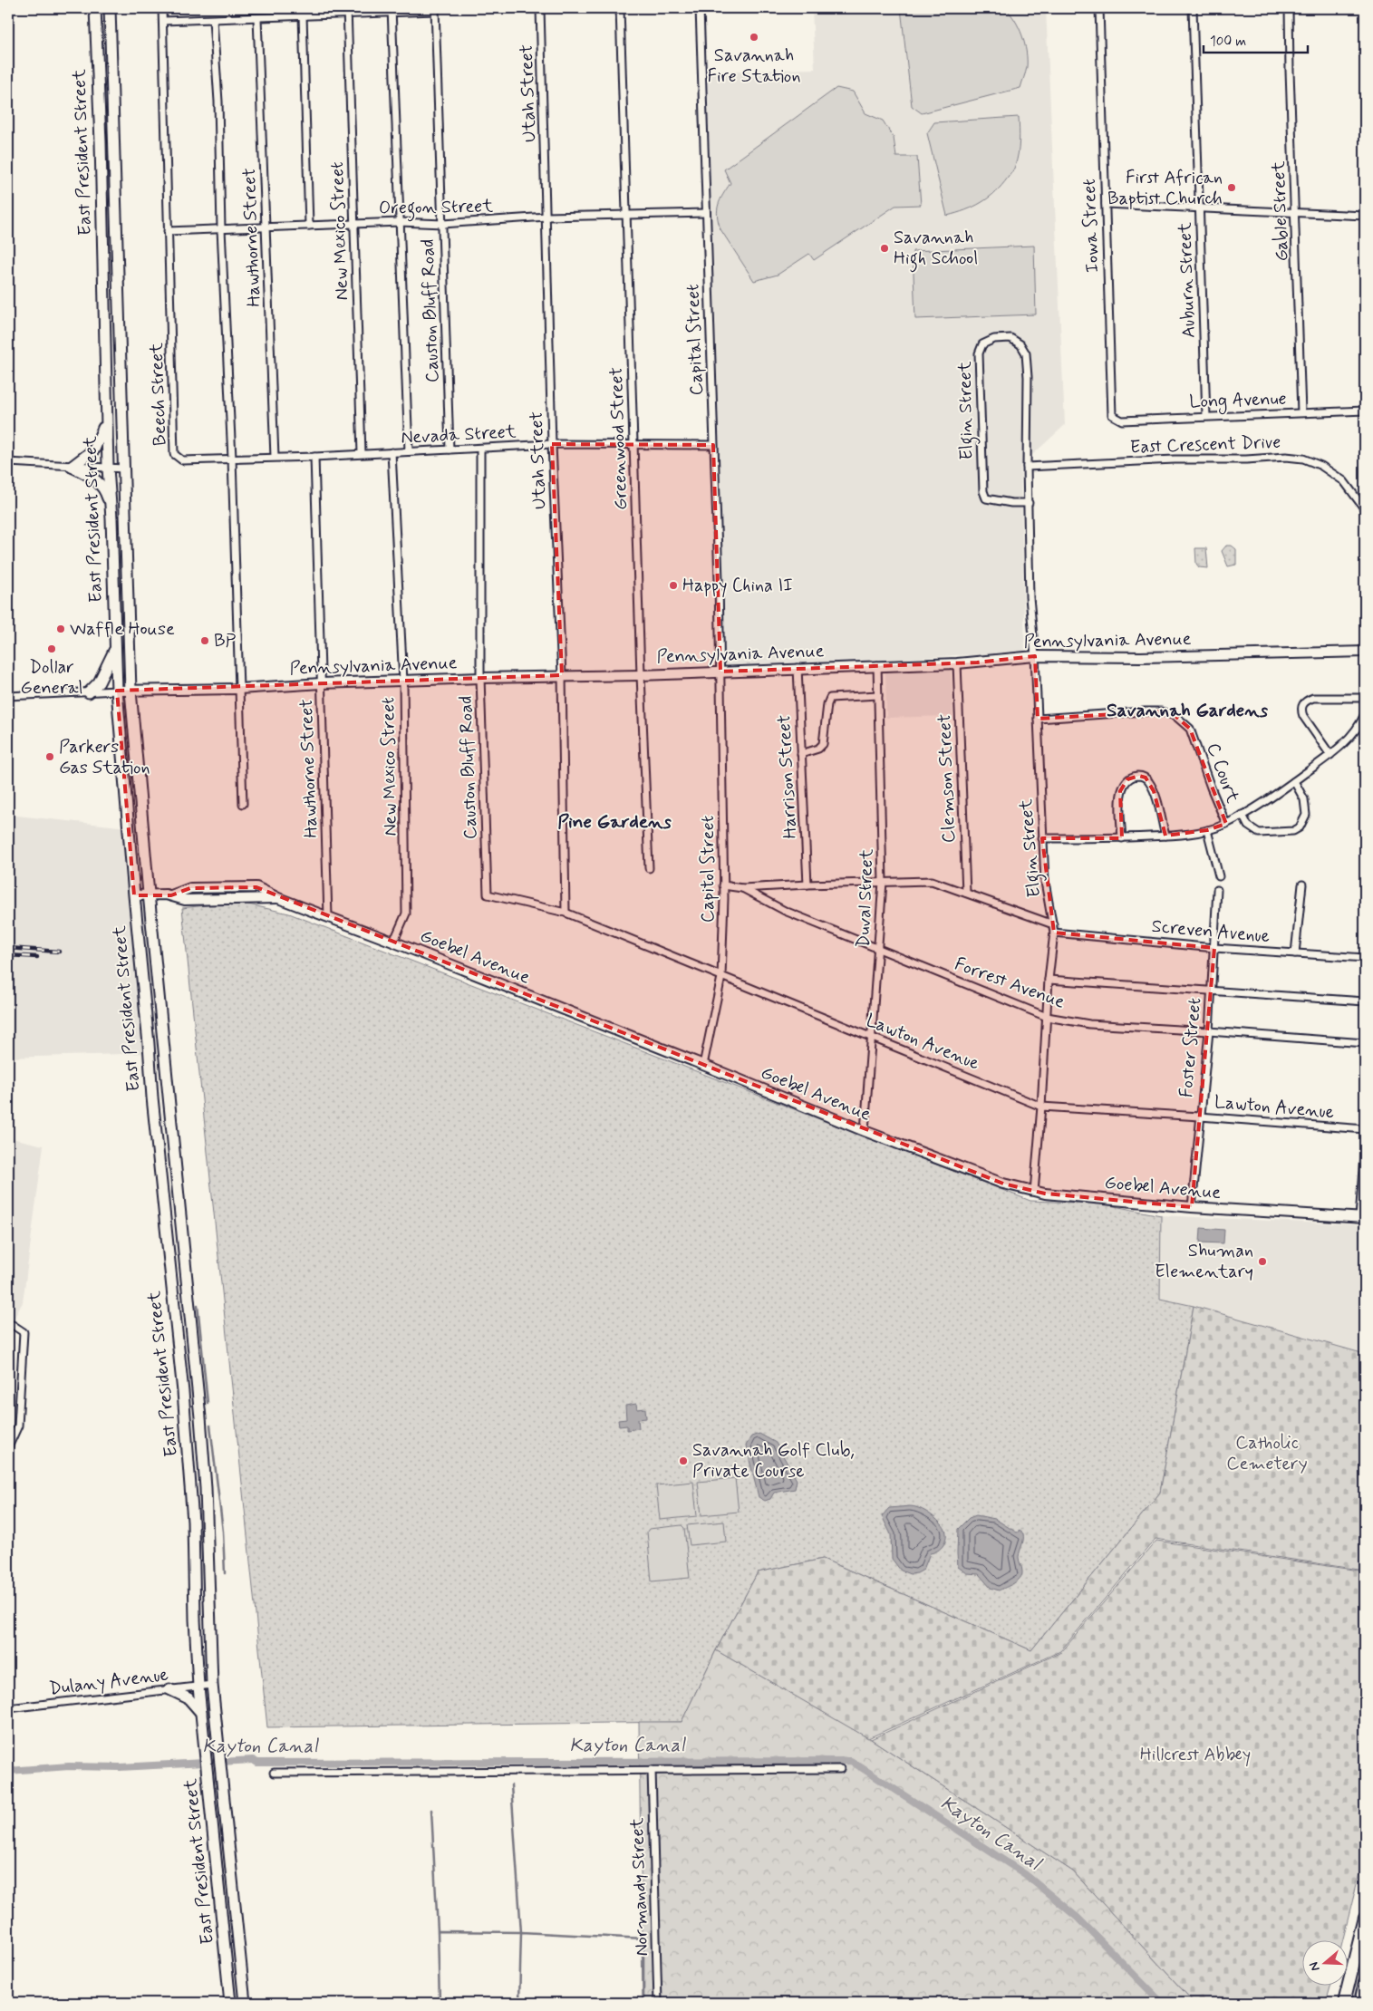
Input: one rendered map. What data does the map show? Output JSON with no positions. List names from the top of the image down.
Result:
{
  "streets": {
    "main road": ["East President Street"],
    "street": [
      "Utah Street",
      "Oregon Street",
      "Gable Street",
      "Iowa Street",
      "New Mexico Street",
      "Hawthorne Street",
      "Auburn Street",
      "Causton Bluff Road",
      "Capital Street",
      "Beech Street",
      "Long Avenue",
      "Elgin Street",
      "Nevada Street",
      "Greenwood Street",
      "East Crescent Drive",
      "Pennsylvania Avenue",
      "C Court",
      "Harrison Street",
      "Clemson Street",
      "Capitol Street",
      "Duval Street",
      "Screven Avenue",
      "Goebel Avenue",
      "Forrest Avenue",
      "Lawton Avenue",
      "Foster Street",
      "Dulany Avenue",
      "Normandy Street"
    ]
  },
  "crossings": [
    ["Utah Street", "Oregon Street"],
    ["Utah Street", "Nevada Street"],
    ["Utah Street", "Pennsylvania Avenue"],
    ["Utah Street", "Lawton Avenue"],
    ["East President Street", "Pennsylvania Avenue"],
    ["East President Street", "Goebel Avenue"],
    ["East President Street", "Dulany Avenue"],
    ["Oregon Street", "New Mexico Street"],
    ["Oregon Street", "Hawthorne Street"],
    ["Oregon Street", "Causton Bluff Road"],
    ["Oregon Street", "Capital Street"],
    ["Oregon Street", "Beech Street"],
    ["Oregon Street", "Greenwood Street"],
    ["Gable Street", "Long Avenue"],
    ["Iowa Street", "Long Avenue"],
    ["New Mexico Street", "Nevada Street"],
    ["New Mexico Street", "Pennsylvania Avenue"],
    ["New Mexico Street", "Goebel Avenue"],
    ["Hawthorne Street", "Nevada Street"],
    ["Hawthorne Street", "Pennsylvania Avenue"],
    ["Hawthorne Street", "Goebel Avenue"],
    ["Auburn Street", "Long Avenue"],
    ["Causton Bluff Road", "Nevada Street"],
    ["Causton Bluff Road", "Pennsylvania Avenue"],
    ["Causton Bluff Road", "Lawton Avenue"],
    ["Capital Street", "Nevada Street"],
    ["Capital Street", "Pennsylvania Avenue"],
    ["Capital Street", "Capitol Street"],
    ["Beech Street", "Nevada Street"],
    ["Elgin Street", "East Crescent Drive"],
    ["Elgin Street", "Pennsylvania Avenue"],
    ["Elgin Street", "C Court"],
    ["Elgin Street", "Screven Avenue"],
    ["Elgin Street", "Goebel Avenue"],
    ["Elgin Street", "Forrest Avenue"],
    ["Elgin Street", "Lawton Avenue"],
    ["Nevada Street", "Greenwood Street"],
    ["Greenwood Street", "Pennsylvania Avenue"],
    ["Pennsylvania Avenue", "Harrison Street"],
    ["Pennsylvania Avenue", "Clemson Street"],
    ["Pennsylvania Avenue", "Capitol Street"],
    ["Pennsylvania Avenue", "Duval Street"],
    ["Capitol Street", "Goebel Avenue"],
    ["Capitol Street", "Lawton Avenue"],
    ["Duval Street", "Goebel Avenue"],
    ["Duval Street", "Forrest Avenue"],
    ["Duval Street", "Lawton Avenue"],
    ["Screven Avenue", "Foster Street"],
    ["Goebel Avenue", "Foster Street"],
    ["Forrest Avenue", "Foster Street"],
    ["Lawton Avenue", "Foster Street"]
  ],
  "districts": ["Savannah Gardens", "Pine Gardens"],
  "water": ["Kayton Canal"],
  "parks": ["Catholic Cemetery", "Hillcrest Abbey"],
  "places": [
    "Savannah Fire Station",
    "First African Baptist Church",
    "Savannah High School",
    "Happy China II",
    "Waffle House",
    "BP",
    "Dollar General",
    "Parkers Gas Station",
    "Shuman Elementary",
    "Savannah Golf Club, Private Course"
  ],
  "scale_bar": "100 m",
  "north": "left"
}
